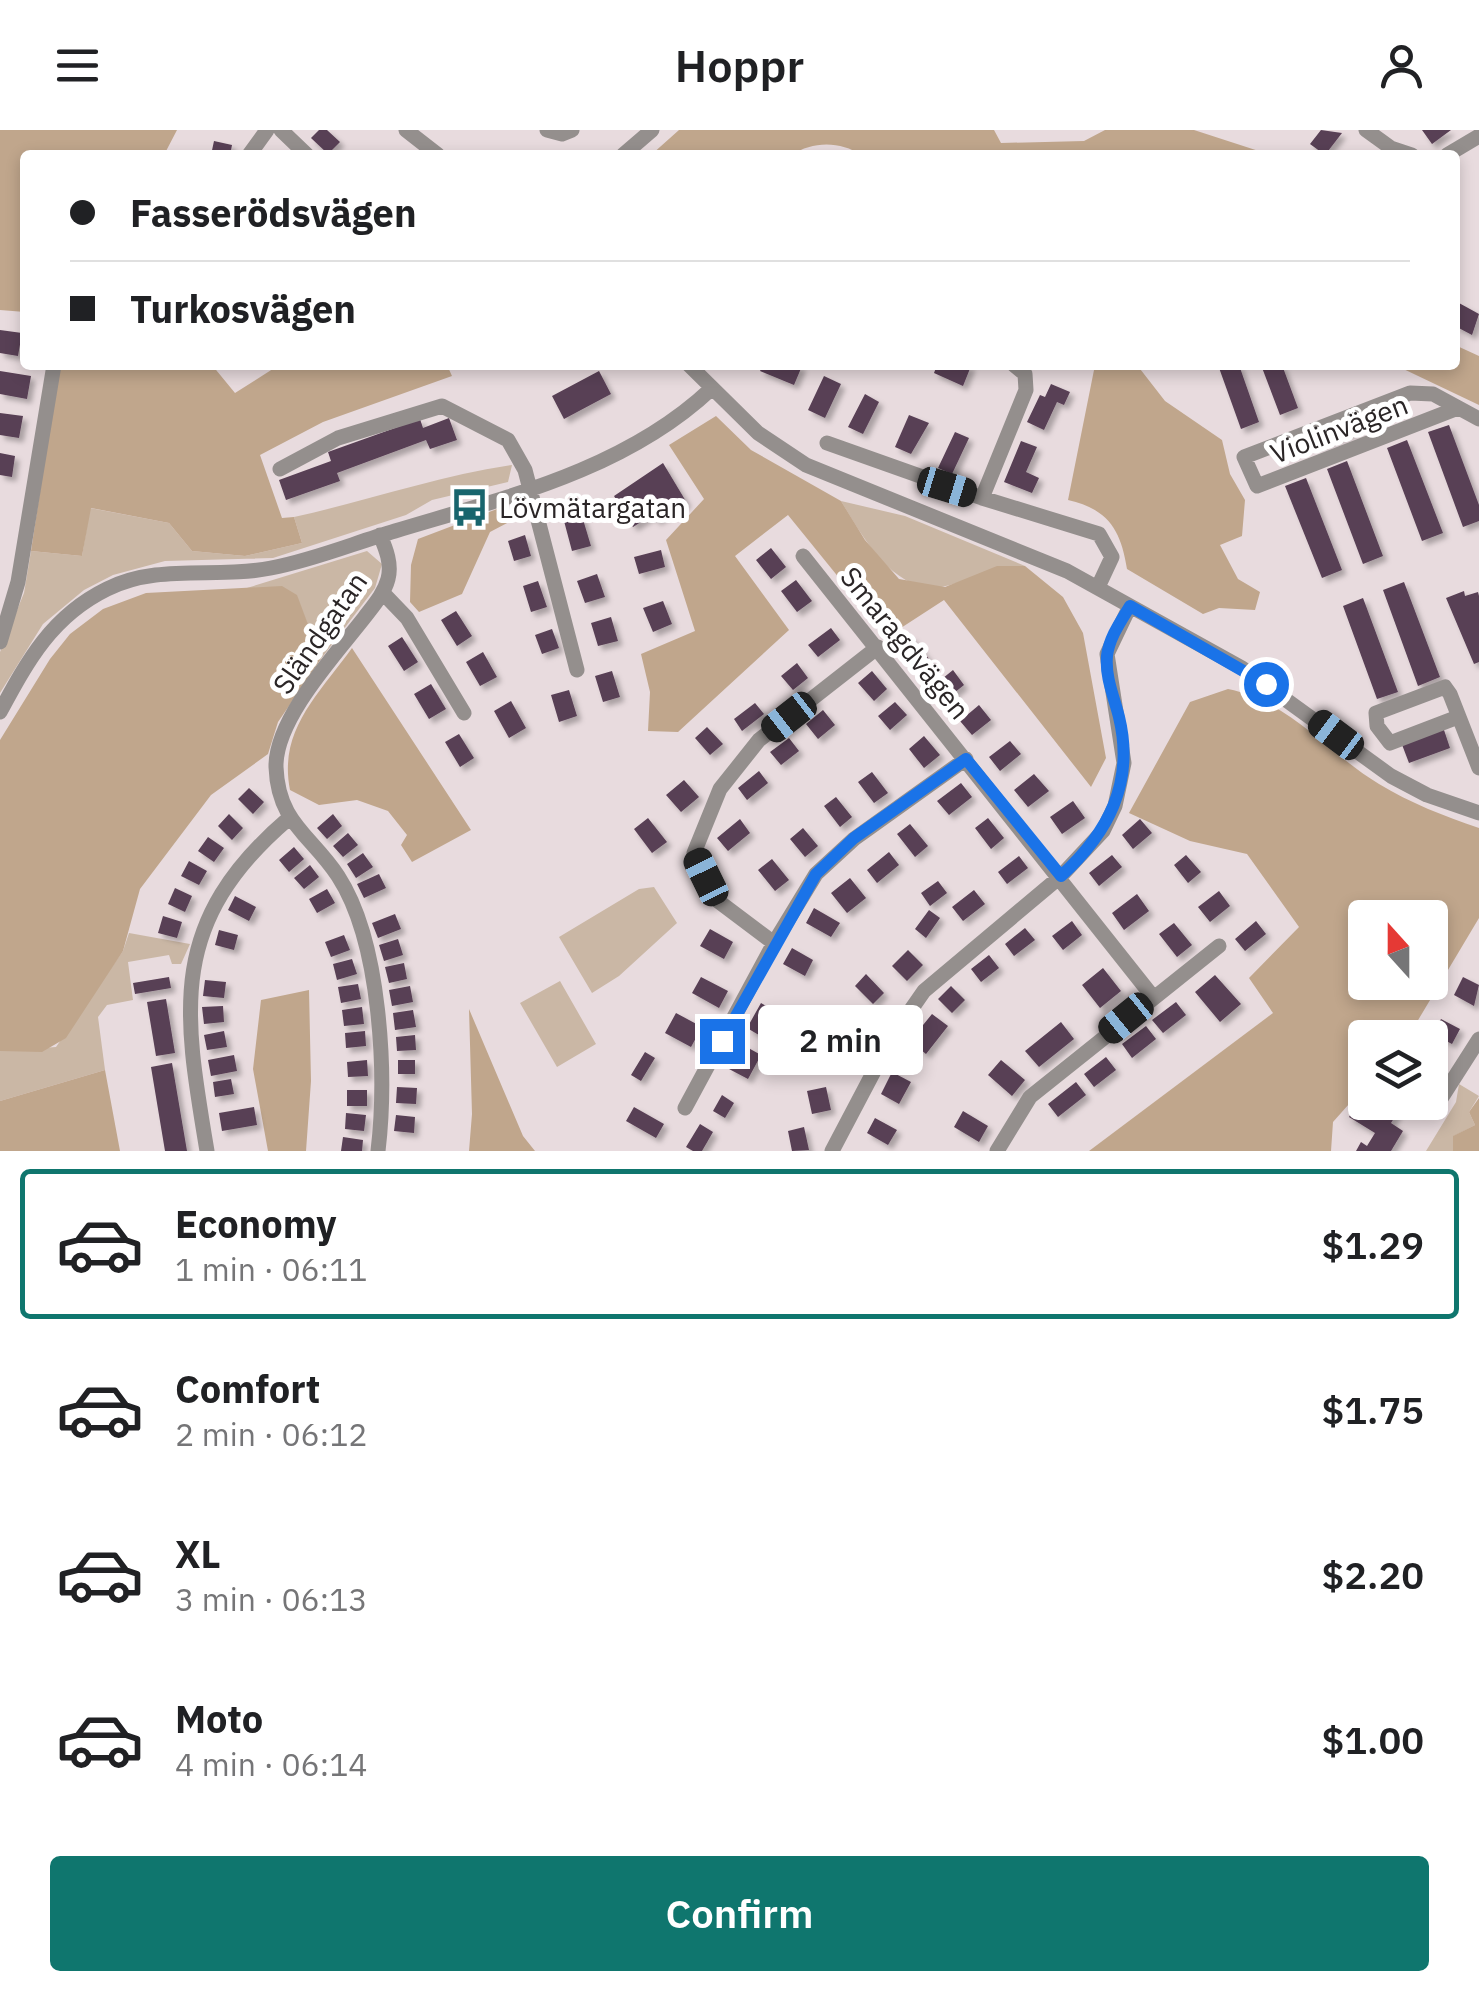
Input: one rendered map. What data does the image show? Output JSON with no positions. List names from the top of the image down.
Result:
{
  "streets": {
    "street": ["Violinvägen", "Sländgatan", "Smaragdvägen"]
  },
  "places": {
    "bus stop": ["Lövmätargatan"]
  },
  "north": "top",
  "page": {
    "header": "Hoppr",
    "banner": ["Fasserödsvägen", "Turkosvägen"],
    "bubble": "2 min",
    "list": [
      {
        "name": "Economy",
        "note": "1 min · 06:11",
        "value": "$1.29"
      },
      {
        "name": "Comfort",
        "note": "2 min · 06:12",
        "value": "$1.75"
      },
      {
        "name": "XL",
        "note": "3 min · 06:13",
        "value": "$2.20"
      },
      {
        "name": "Moto",
        "note": "4 min · 06:14",
        "value": "$1.00"
      }
    ],
    "buttons": "Confirm"
  }
}
